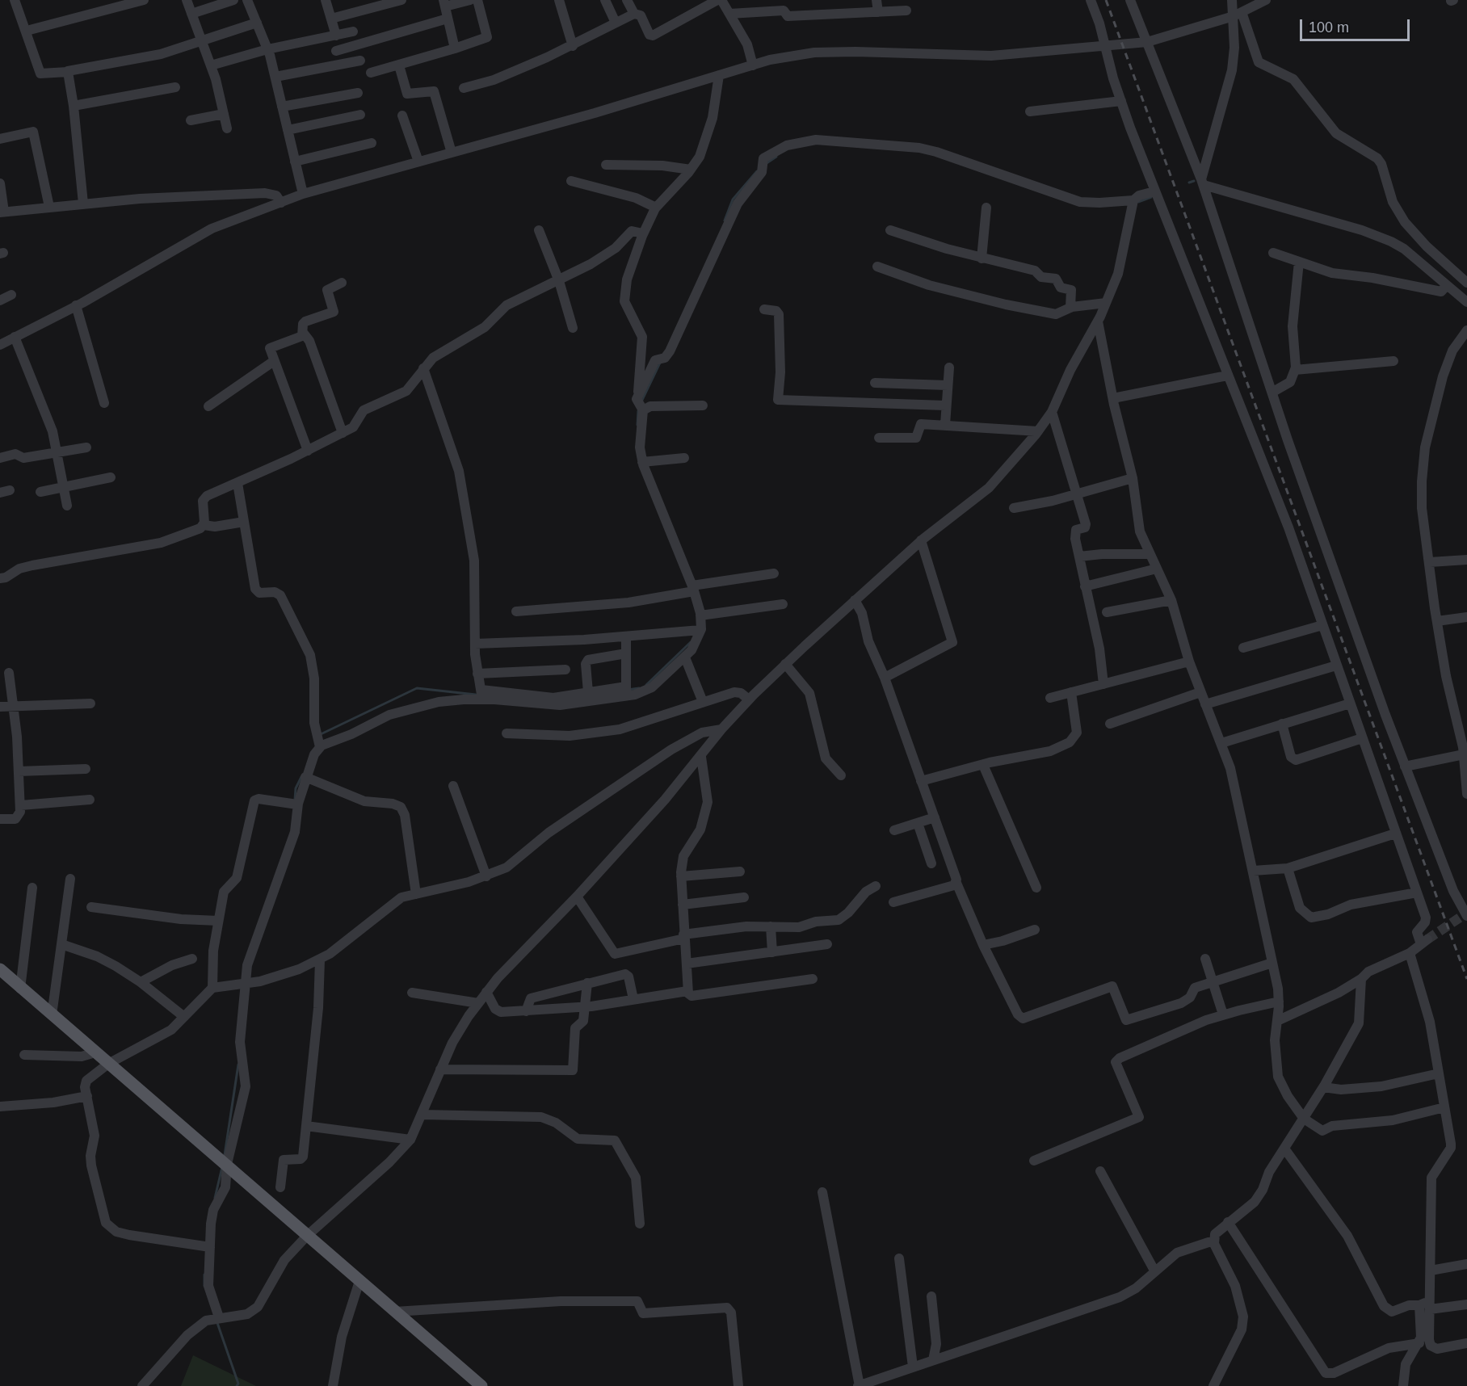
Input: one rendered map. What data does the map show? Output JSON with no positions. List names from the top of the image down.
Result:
{
  "scale_bar": "100 m"
}
